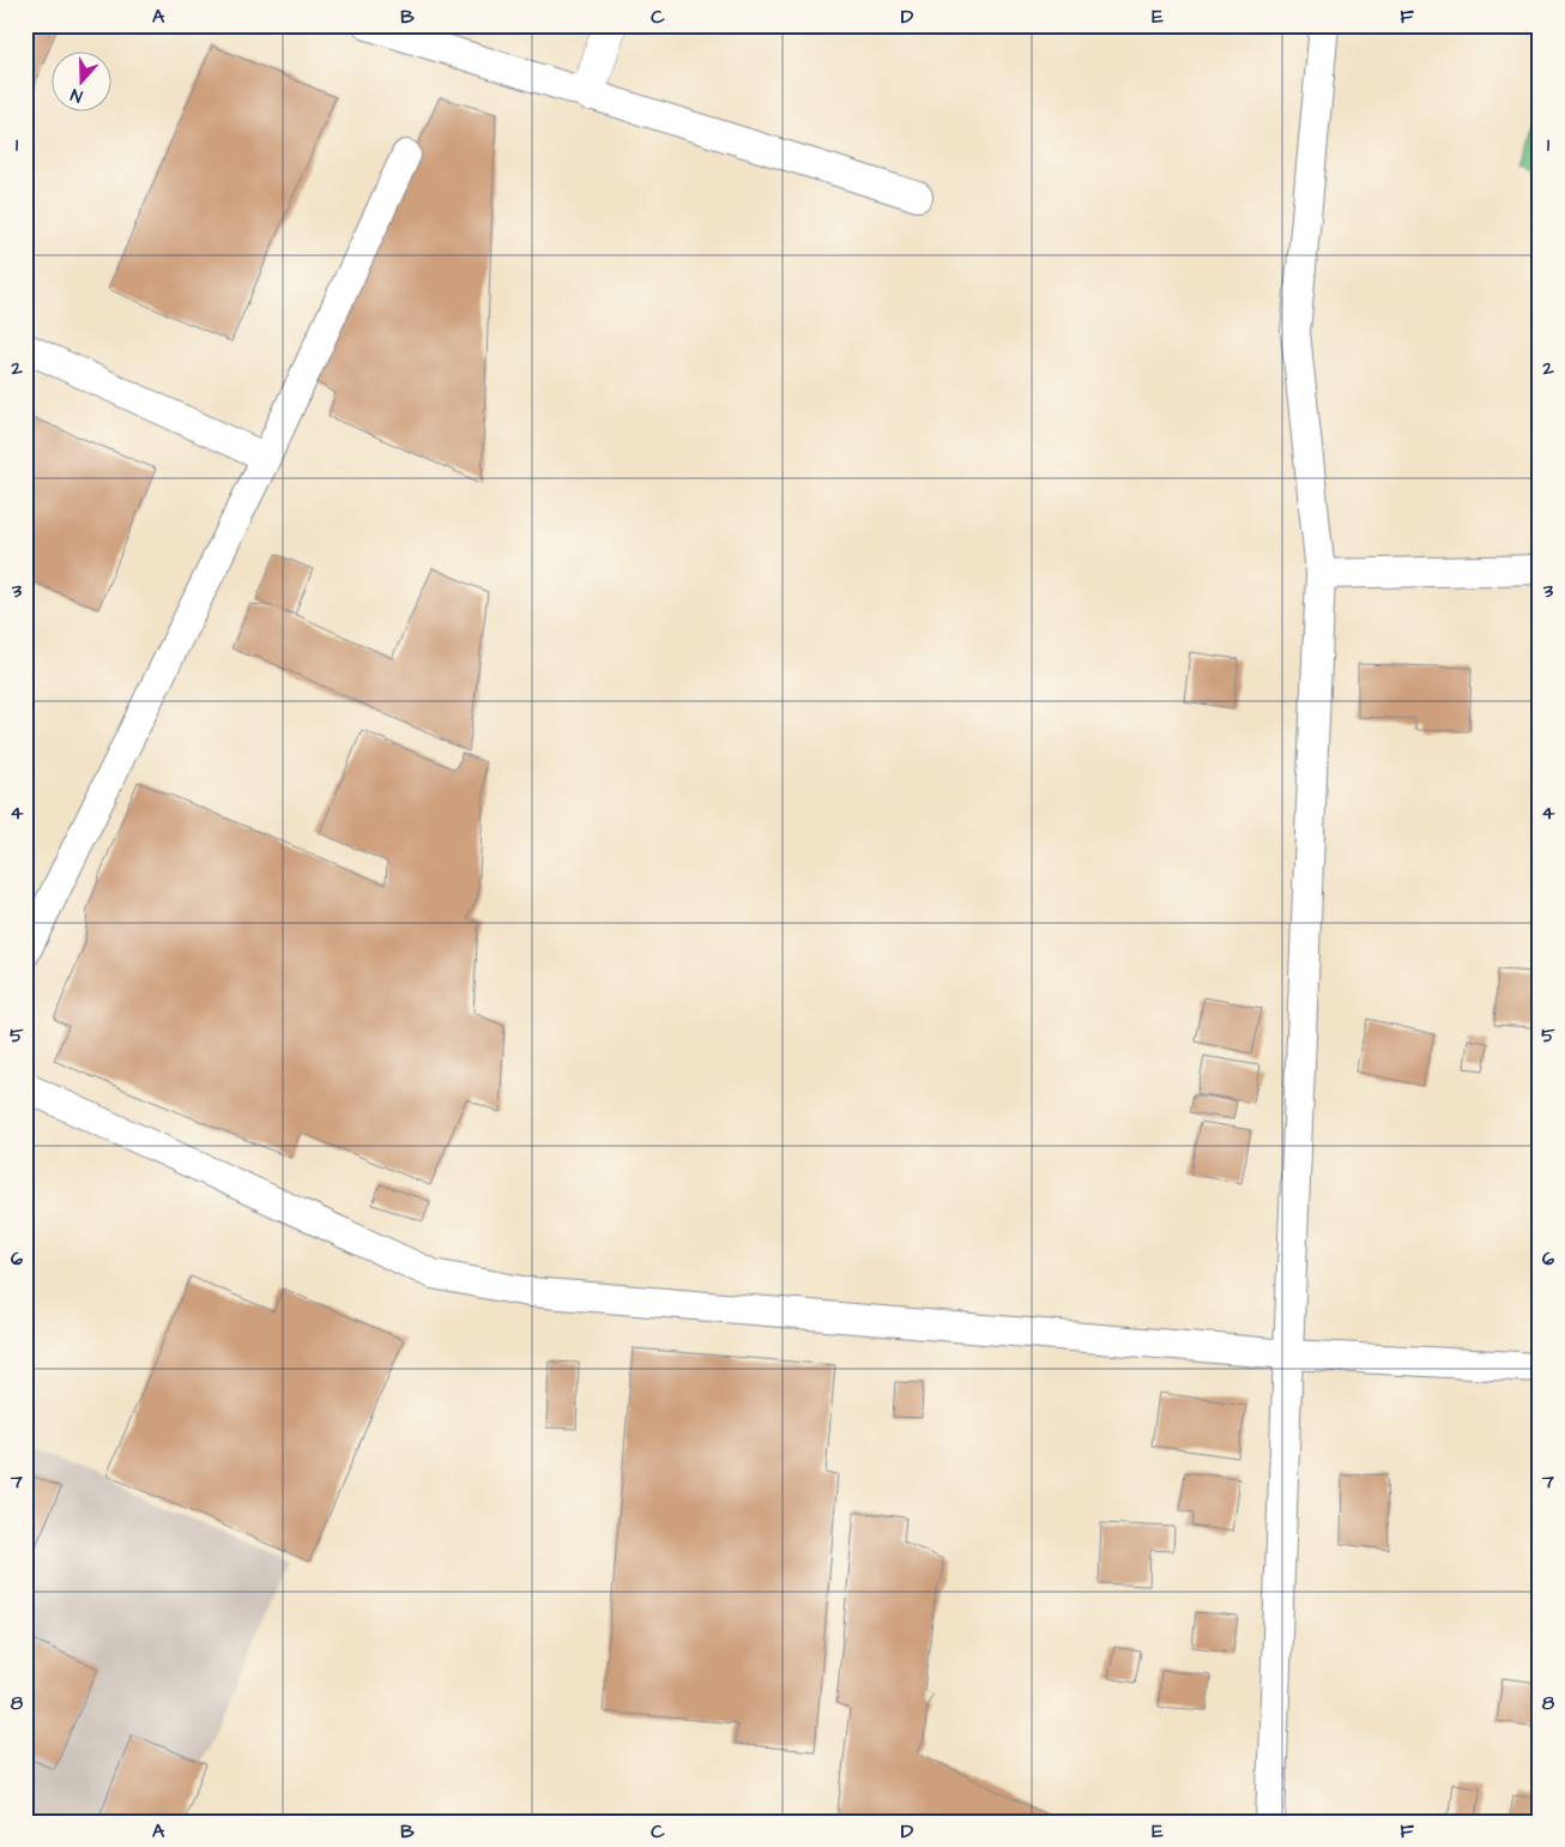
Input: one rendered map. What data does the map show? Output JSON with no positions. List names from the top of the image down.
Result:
{
  "north": "bottom",
  "grid": {
    "columns": [
      "A",
      "B",
      "C",
      "D",
      "E",
      "F"
    ],
    "rows": [
      "1",
      "2",
      "3",
      "4",
      "5",
      "6",
      "7",
      "8"
    ]
  }
}
